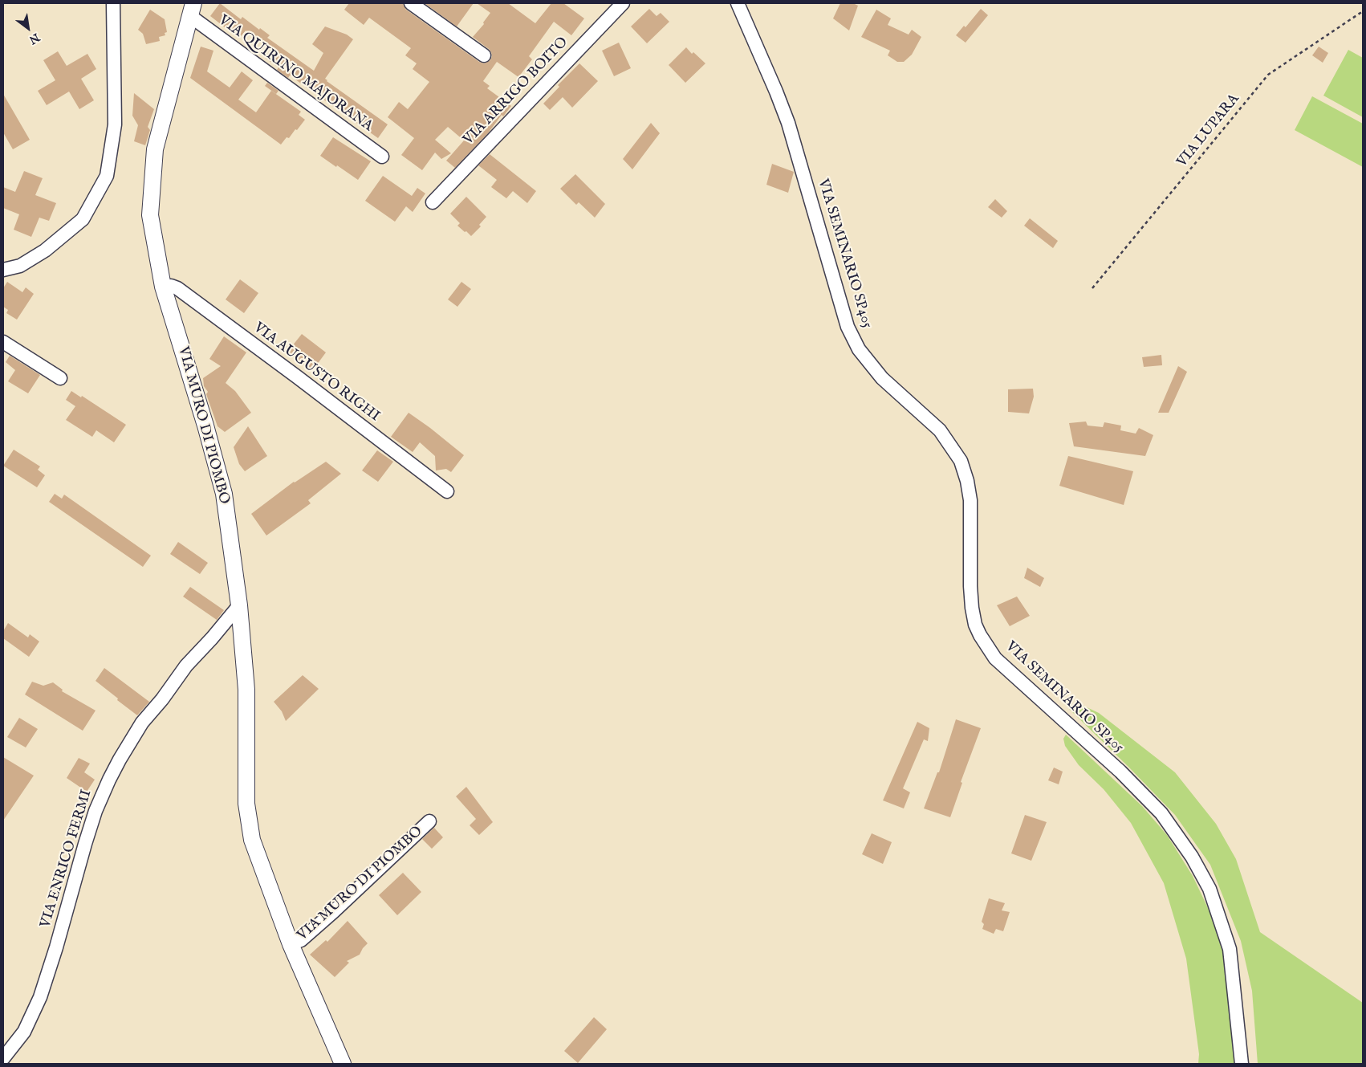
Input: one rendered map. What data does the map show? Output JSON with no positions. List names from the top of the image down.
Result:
{
  "streets": {
    "street": [
      "VIA QUIRINO MAJORANA",
      "VIA ARRIGO BOITO",
      "VIA SEMINARIO SP405",
      "VIA AUGUSTO RIGHI",
      "VIA MURO DI PIOMBO",
      "VIA ENRICO FERMI"
    ],
    "path": ["VIA LUPARA"]
  },
  "crossings": [
    ["VIA QUIRINO MAJORANA", "VIA MURO DI PIOMBO"],
    ["VIA AUGUSTO RIGHI", "VIA MURO DI PIOMBO"],
    ["VIA MURO DI PIOMBO", "VIA ENRICO FERMI"]
  ],
  "north": "bottom right"
}
